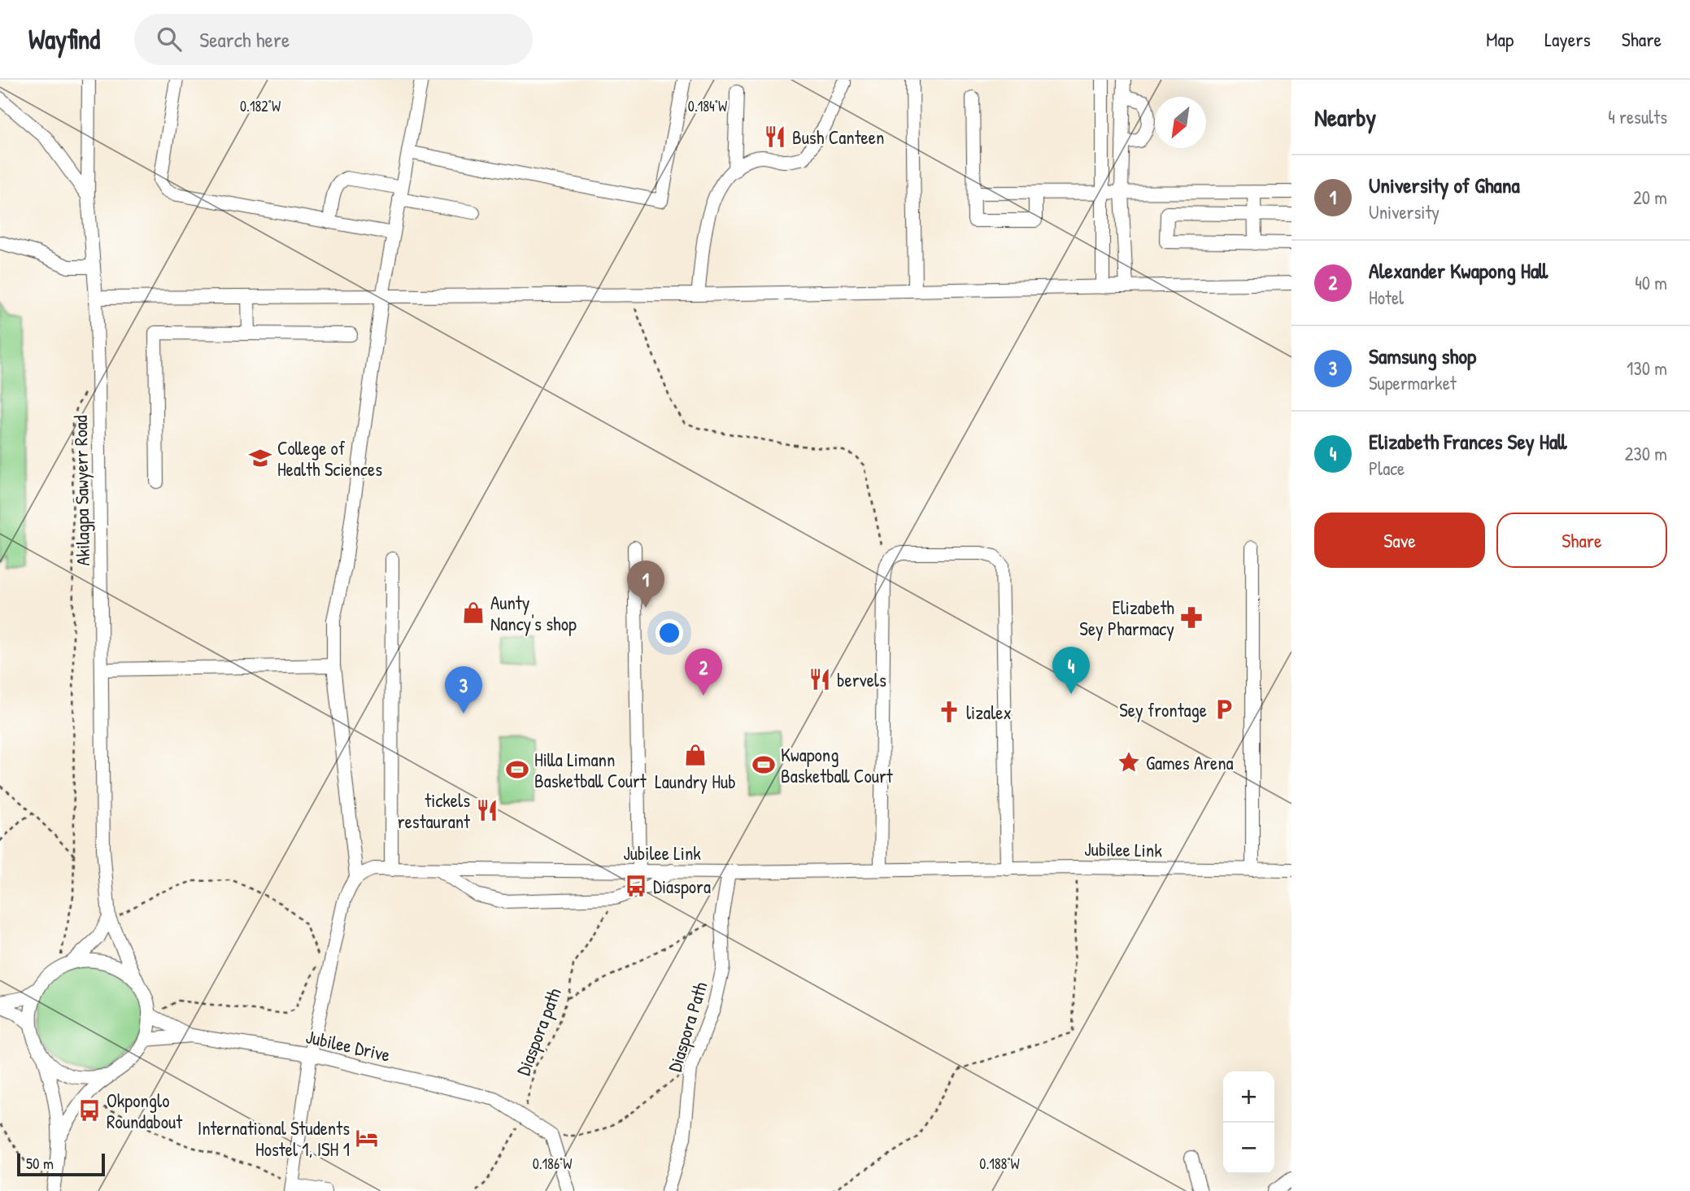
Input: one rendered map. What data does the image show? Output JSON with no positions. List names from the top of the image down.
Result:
{
  "streets": {
    "street": [
      "Akilagpa Sawyerr Road",
      "Jubilee Link",
      "Diaspora Path",
      "Jubilee Drive"
    ],
    "path": ["Diaspora path"]
  },
  "crossings": [
    ["Akilagpa Sawyerr Road", "Jubilee Drive"],
    ["Jubilee Link", "Diaspora Path"],
    ["Diaspora path", "Jubilee Drive"]
  ],
  "places": {
    "restaurant": ["Bush Canteen", "bervels", "tickels restaurant"],
    "school or university": ["College of Health Sciences"],
    "shop": ["Aunty Nancy's shop", "Laundry Hub"],
    "pharmacy": ["Elizabeth Sey Pharmacy"],
    "parking": ["Sey frontage"],
    "church": ["lizalex"],
    "place": ["Games Arena"],
    "sports": ["Kwapong Basketball Court", "Hilla Limann Basketball Court"],
    "bus stop": ["Diaspora", "Okponglo Roundabout"],
    "hotel": ["International Students Hostel 1, ISH 1"]
  },
  "scale_bar": "50 m",
  "north": "bottom left",
  "page": {
    "header": "Wayfind",
    "search": "Search here",
    "nav": ["Map", "Layers", "Share"],
    "heading": ["Nearby", "4 results"],
    "list": [
      {
        "mark": "1",
        "name": "University of Ghana",
        "note": "University",
        "value": "20 m"
      },
      {
        "mark": "2",
        "name": "Alexander Kwapong Hall",
        "note": "Hotel",
        "value": "40 m"
      },
      {
        "mark": "3",
        "name": "Samsung shop",
        "note": "Supermarket",
        "value": "130 m"
      },
      {
        "mark": "4",
        "name": "Elizabeth Frances Sey Hall",
        "note": "Place",
        "value": "230 m"
      }
    ],
    "buttons": ["Save", "Share"],
    "pins": [
      "1",
      "4",
      "2",
      "3"
    ],
    "map_buttons": ["+", "−"],
    "scale": "50 m"
  },
  "coordinates": [
    "0.182°W",
    "0.184°W",
    "0.186°W",
    "0.188°W"
  ]
}
